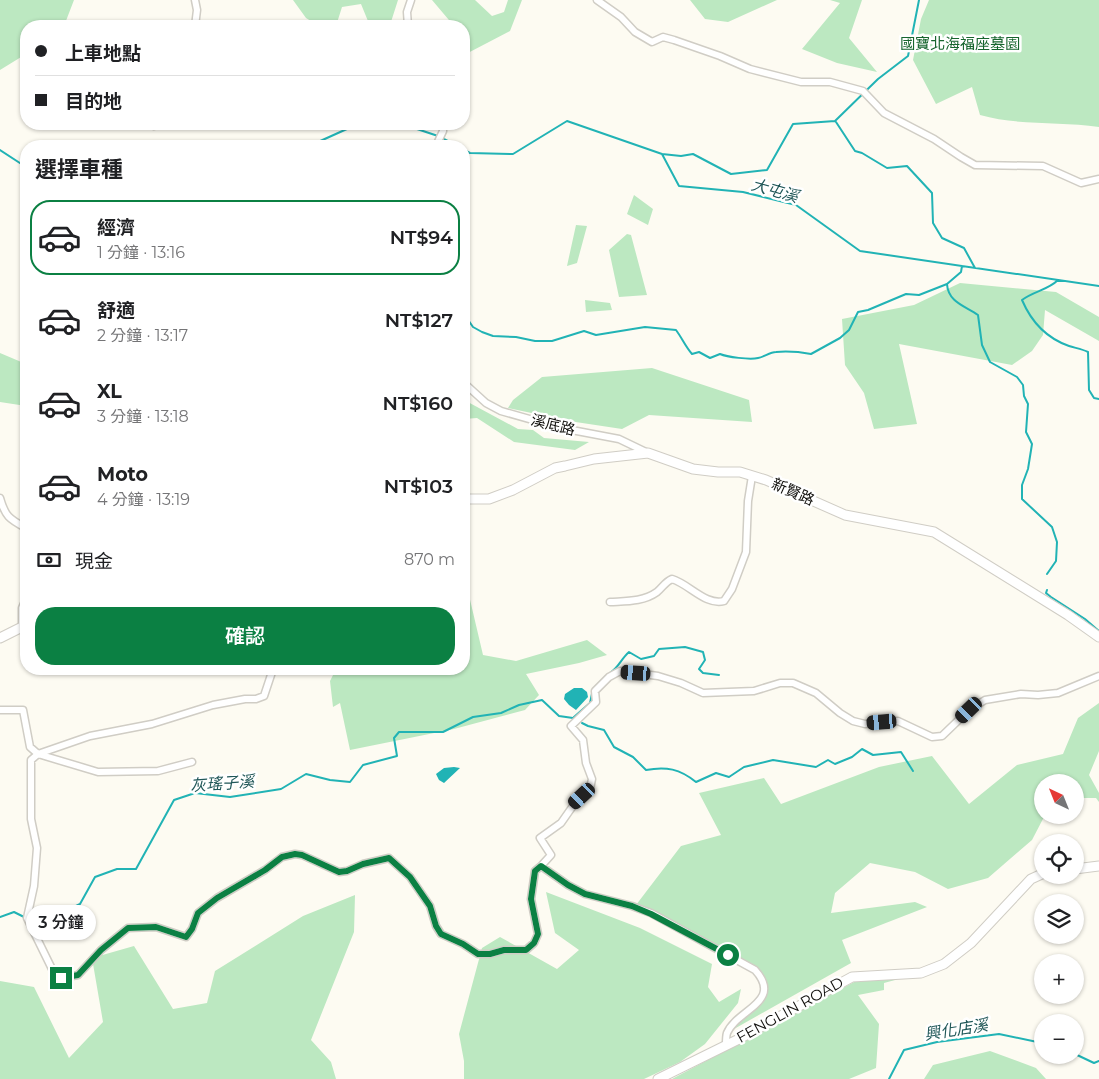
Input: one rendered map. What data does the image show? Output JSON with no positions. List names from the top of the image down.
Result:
{
  "streets": {
    "street": ["溪底路", "新賢路", "FENGLIN ROAD"]
  },
  "crossings": [
    ["溪底路", "新賢路"]
  ],
  "water": ["大屯溪", "灰瑤子溪", "興化店溪"],
  "parks": ["國寶北海福座墓園"],
  "north": "top left",
  "page": {
    "banner": ["上車地點", "目的地"],
    "heading": "選擇車種",
    "list": [
      {
        "name": "經濟",
        "note": "1 分鐘 · 13:16",
        "value": "NT$94"
      },
      {
        "name": "舒適",
        "note": "2 分鐘 · 13:17",
        "value": "NT$127"
      },
      {
        "name": "XL",
        "note": "3 分鐘 · 13:18",
        "value": "NT$160"
      },
      {
        "name": "Moto",
        "note": "4 分鐘 · 13:19",
        "value": "NT$103"
      }
    ],
    "pay": ["現金", "870 m"],
    "buttons": "確認",
    "map_buttons": ["+", "−"],
    "bubble": "3 分鐘"
  }
}
